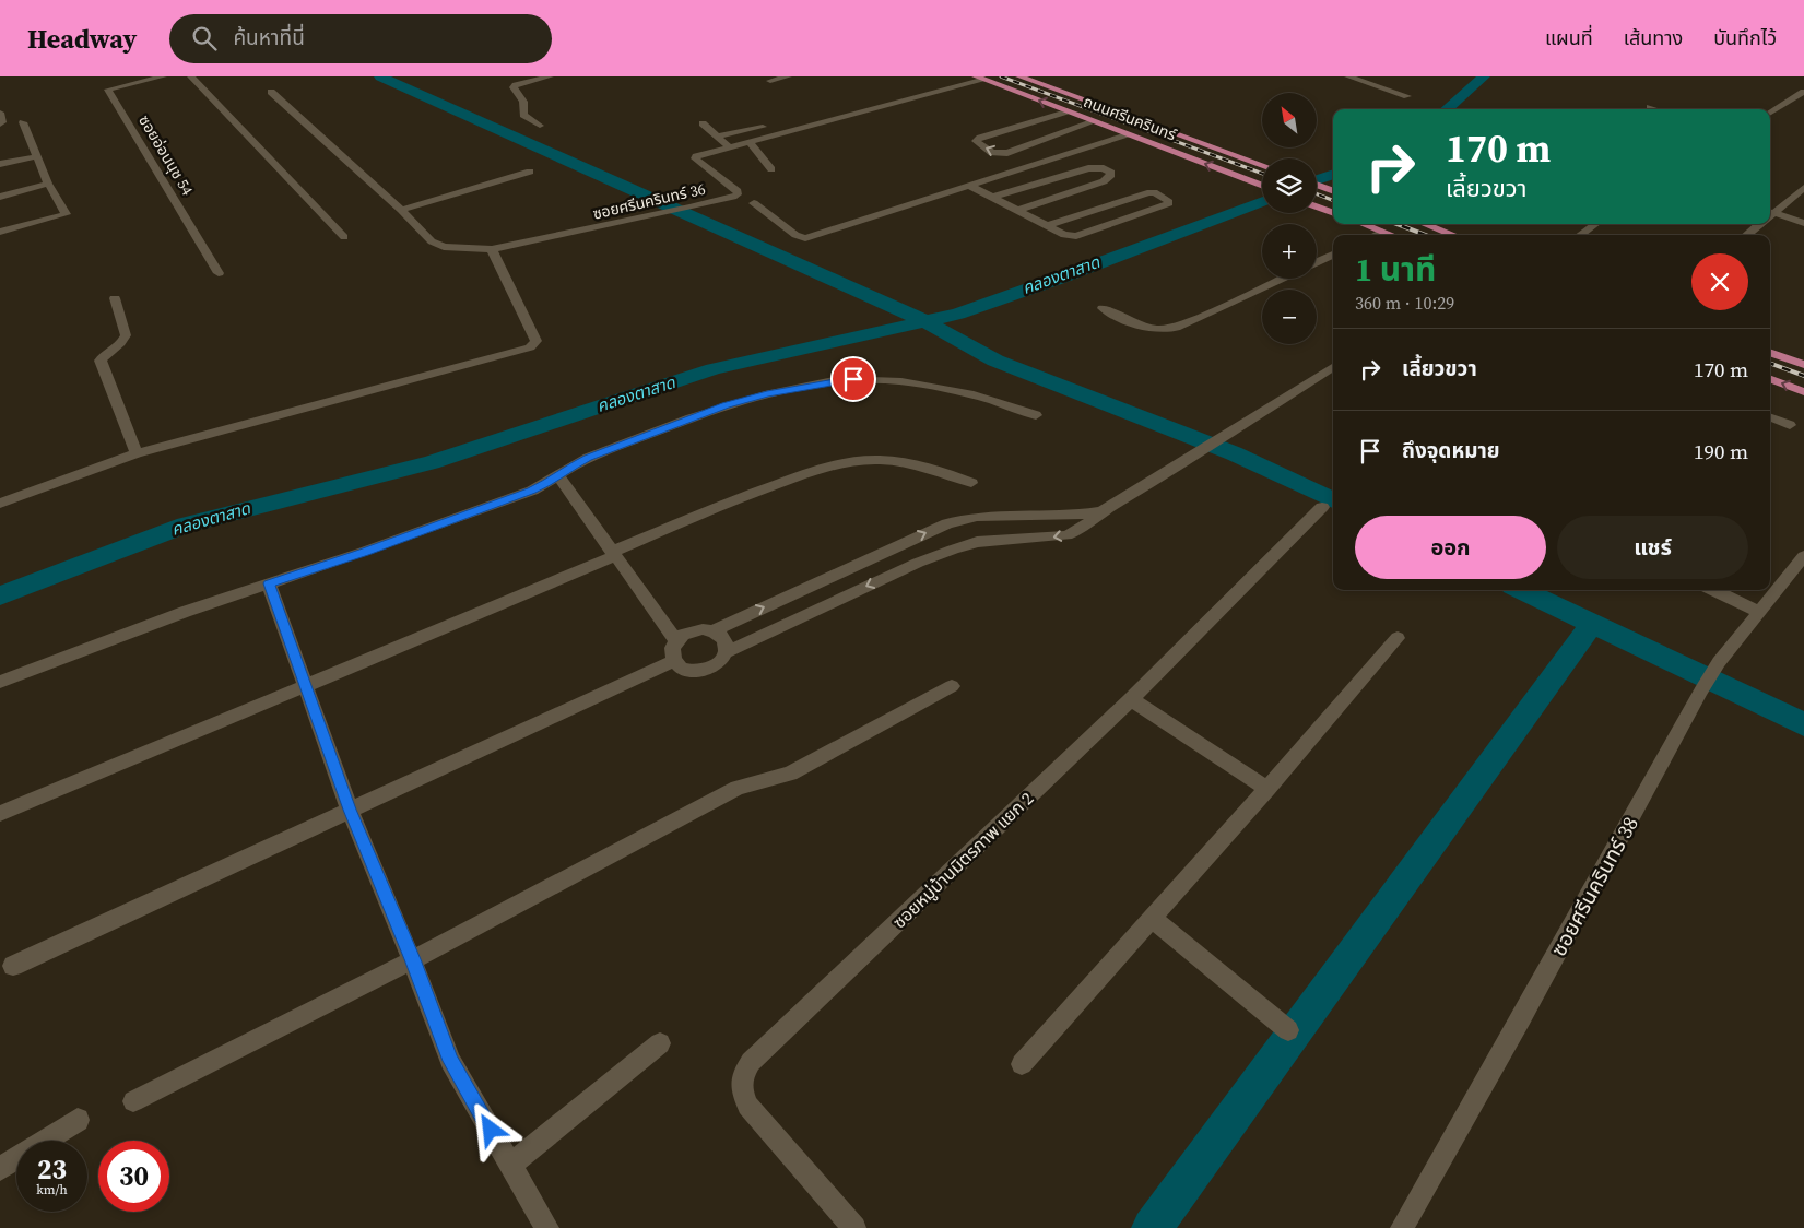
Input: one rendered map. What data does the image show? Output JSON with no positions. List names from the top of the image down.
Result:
{
  "streets": {
    "main road": ["ถนนศรีนครินทร์"],
    "street": [
      "ซอยอ่อนนุช 54",
      "ซอยศรีนครินทร์ 36",
      "ซอยหมู่บ้านมิตรภาพ แยก 2",
      "ซอยศรีนครินทร์ 38"
    ]
  },
  "crossings": [
    ["ถนนศรีนครินทร์", "ซอยศรีนครินทร์ 36"]
  ],
  "water": ["คลองตาสาด"],
  "north": "top left",
  "page": {
    "header": "Headway",
    "search": "ค้นหาที่นี่",
    "nav": ["แผนที่", "เส้นทาง", "บันทึกไว้"],
    "map_buttons": ["+", "−"],
    "turn": ["170 m", "เลี้ยวขวา"],
    "heading": ["1 นาที", "360 m · 10:29"],
    "list": [
      {
        "name": "เลี้ยวขวา",
        "value": "170 m"
      },
      {
        "name": "ถึงจุดหมาย",
        "value": "190 m"
      }
    ],
    "buttons": ["ออก", "แชร์"],
    "speed": "23 km/h",
    "limit": "30"
  }
}
